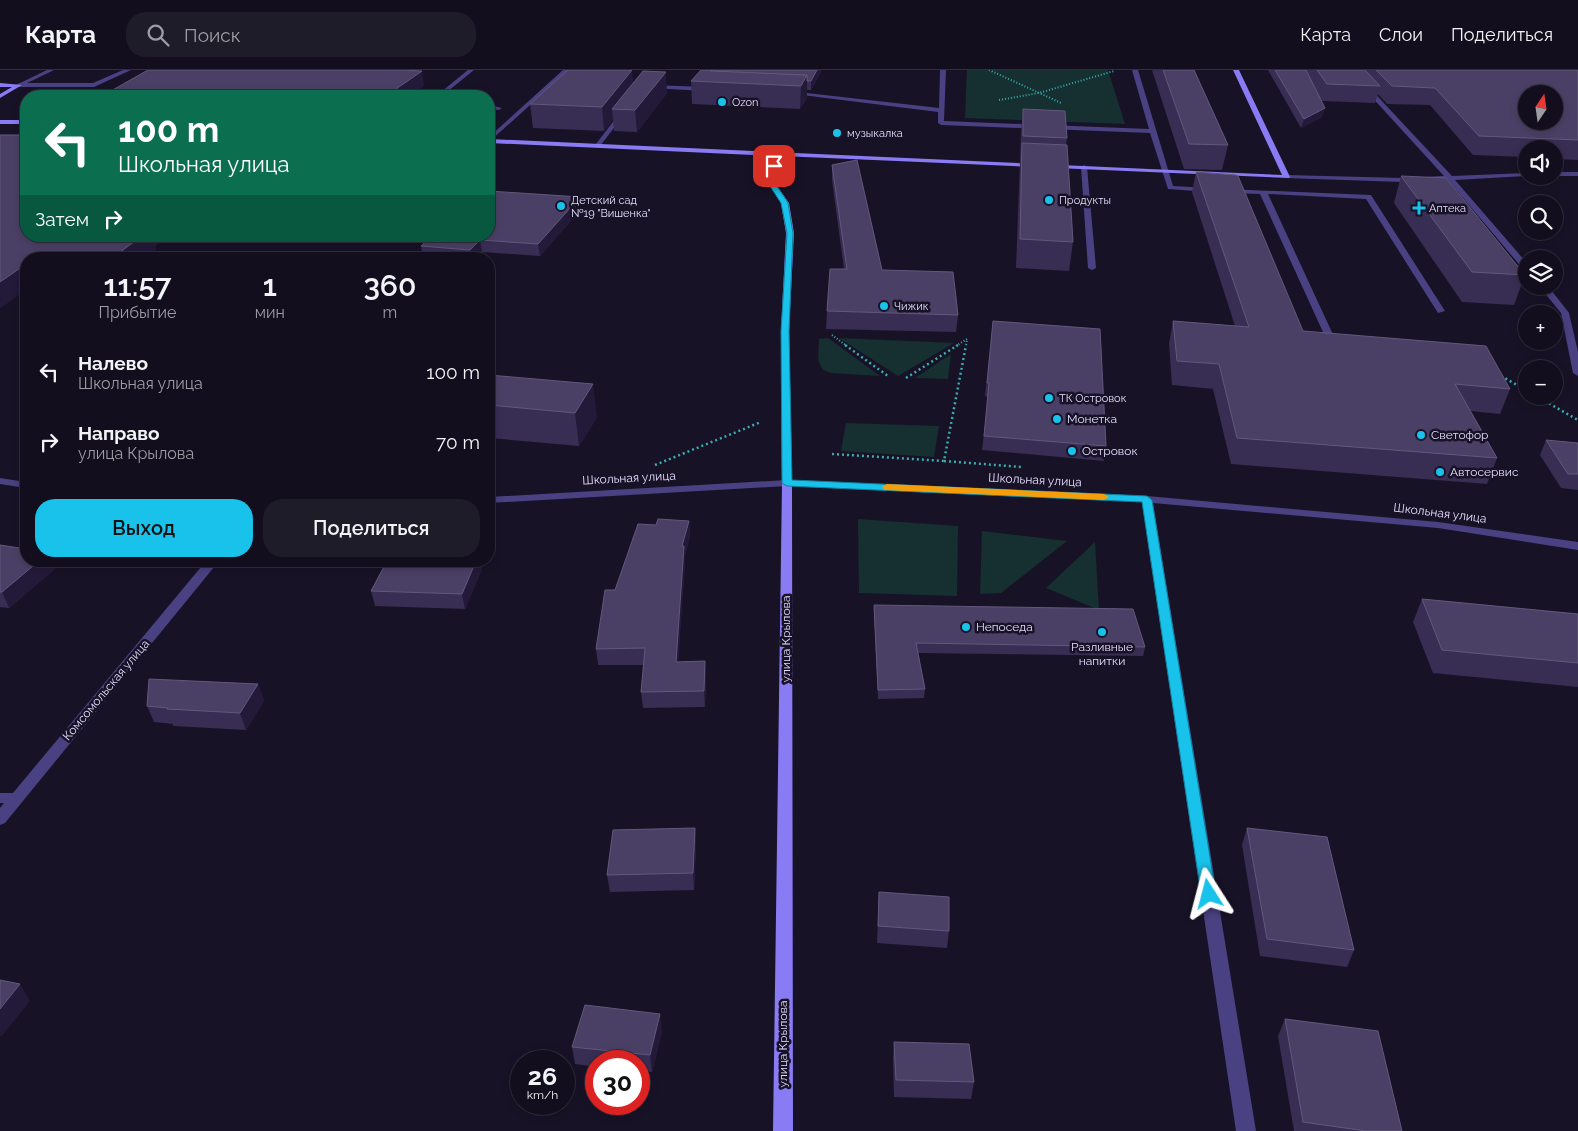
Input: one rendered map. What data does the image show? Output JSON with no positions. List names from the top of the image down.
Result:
{
  "streets": {
    "street": ["Школьная улица", "улица Крылова", "Комсомольская улица"]
  },
  "crossings": [
    ["Школьная улица", "улица Крылова"]
  ],
  "places": {
    "other": [
      "Ozon",
      "музыкалка",
      "Продукты",
      "Детский сад №19 \"Вишенка\"",
      "Чижик",
      "ТК Островок",
      "Монетка",
      "Светофор",
      "Островок",
      "Автосервис",
      "Непоседа",
      "Разливные напитки"
    ],
    "health": ["Аптека"]
  },
  "north": "top",
  "page": {
    "header": "Карта",
    "search": "Поиск",
    "nav": ["Карта", "Слои", "Поделиться"],
    "map_buttons": ["+", "−"],
    "turn": ["100 m", "Школьная улица"],
    "then": "Затем",
    "eta": [
      "11:57",
      "Прибытие",
      "1",
      "мин",
      "360",
      "m"
    ],
    "list": [
      {
        "name": "Налево",
        "note": "Школьная улица",
        "value": "100 m"
      },
      {
        "name": "Направо",
        "note": "улица Крылова",
        "value": "70 m"
      }
    ],
    "buttons": ["Выход", "Поделиться"],
    "speed": "26 km/h",
    "limit": "30"
  }
}
